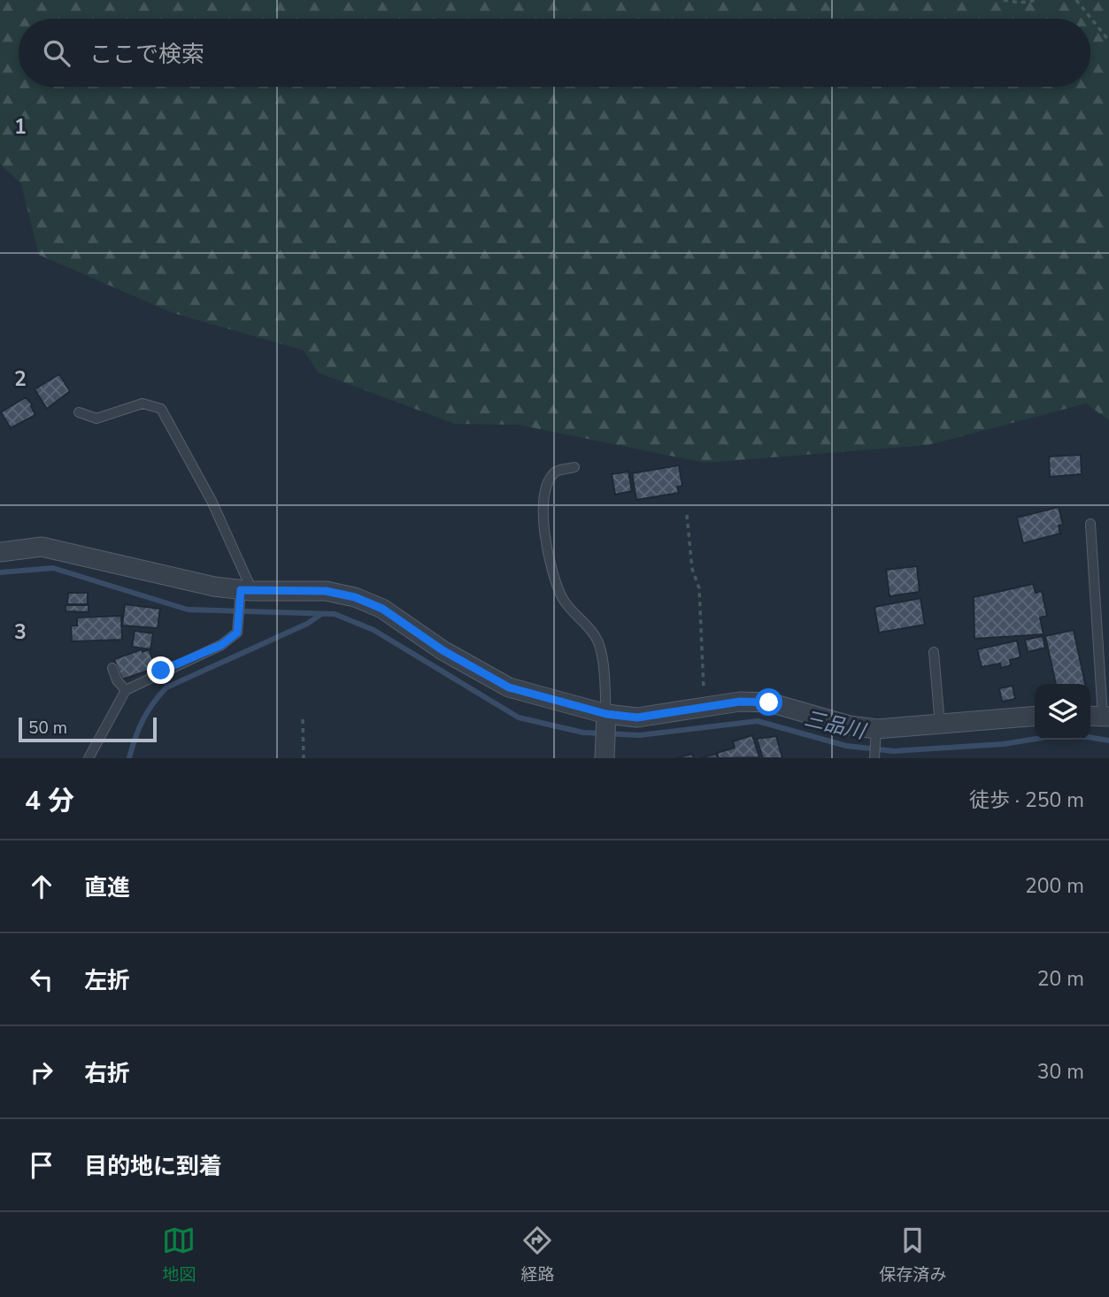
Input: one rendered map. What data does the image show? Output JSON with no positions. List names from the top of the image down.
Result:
{
  "water": ["三品川"],
  "scale_bar": "50 m",
  "page": {
    "search": "ここで検索",
    "scale": "50 m",
    "heading": ["4 分", "徒歩 · 250 m"],
    "list": [
      ["直進", "200 m"],
      ["左折", "20 m"],
      ["右折", "30 m"],
      "目的地に到着"
    ],
    "nav": ["地図", "経路", "保存済み"]
  },
  "grid": {
    "rows": ["1", "2", "3"]
  }
}
